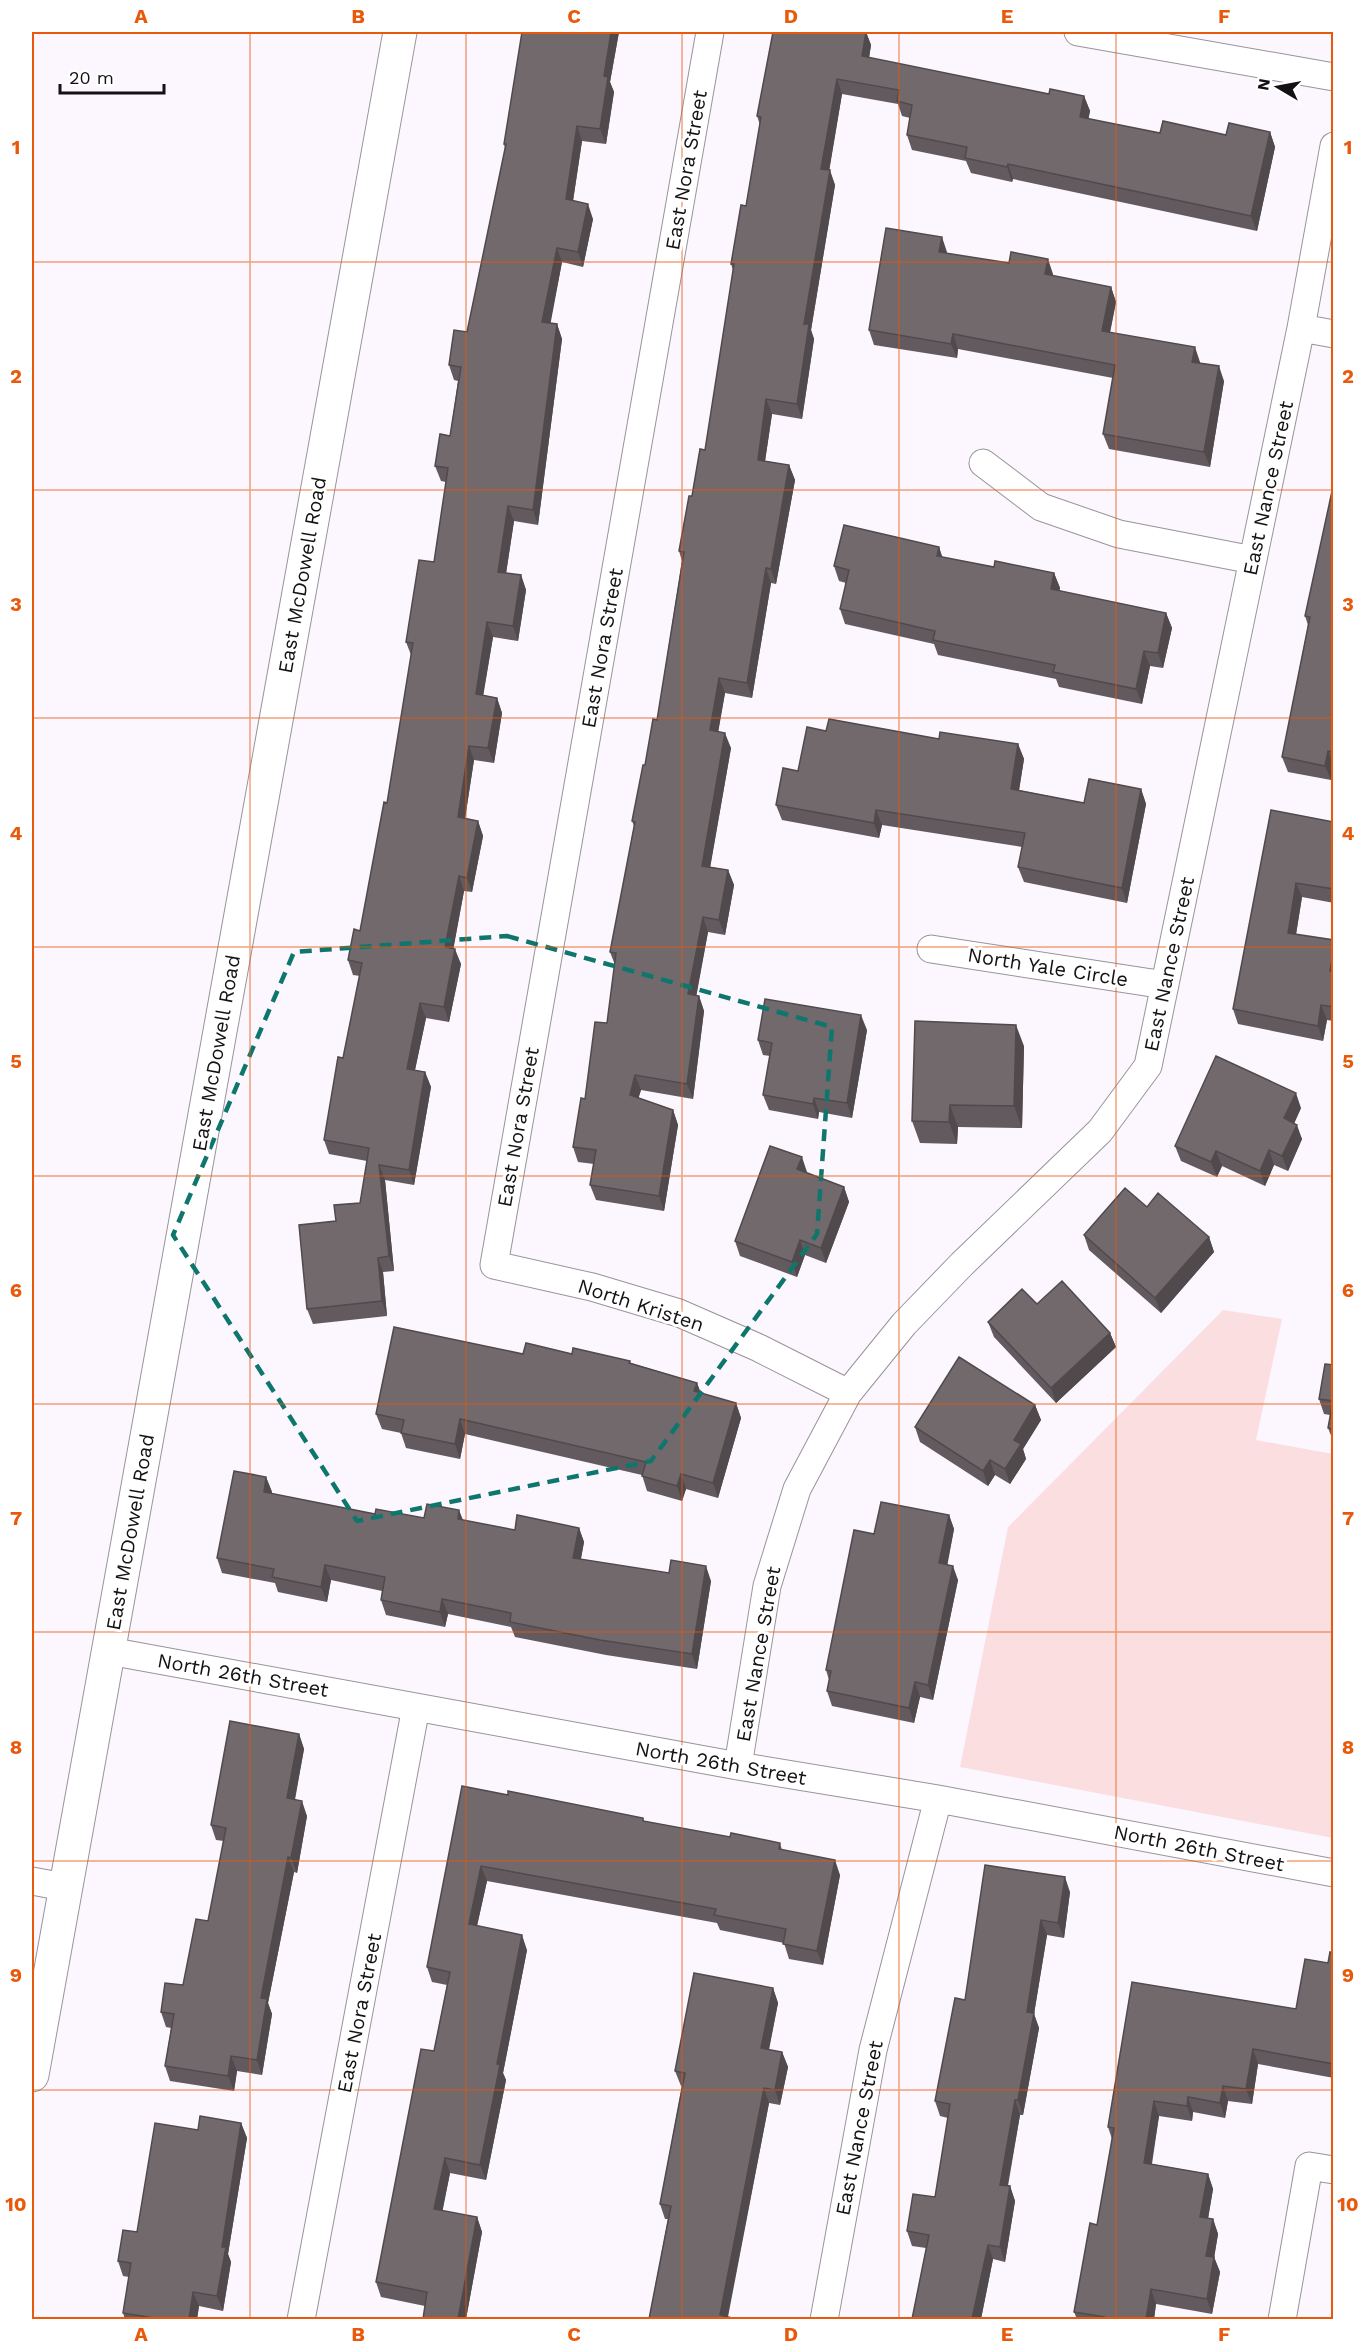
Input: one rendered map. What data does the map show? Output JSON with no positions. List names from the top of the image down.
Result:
{
  "streets": {
    "main road": ["East McDowell Road"],
    "street": [
      "East Nora Street",
      "East Nance Street",
      "North Yale Circle",
      "North Kristen",
      "North 26th Street"
    ]
  },
  "crossings": [
    ["East Nora Street", "North Kristen"],
    ["East Nora Street", "North 26th Street"],
    ["East Nance Street", "North Yale Circle"],
    ["East Nance Street", "North Kristen"],
    ["East Nance Street", "North 26th Street"],
    ["East McDowell Road", "North 26th Street"]
  ],
  "scale_bar": "20 m",
  "north": "left",
  "grid": {
    "columns": [
      "A",
      "B",
      "C",
      "D",
      "E",
      "F"
    ],
    "rows": [
      "1",
      "2",
      "3",
      "4",
      "5",
      "6",
      "7",
      "8",
      "9",
      "10"
    ]
  }
}
